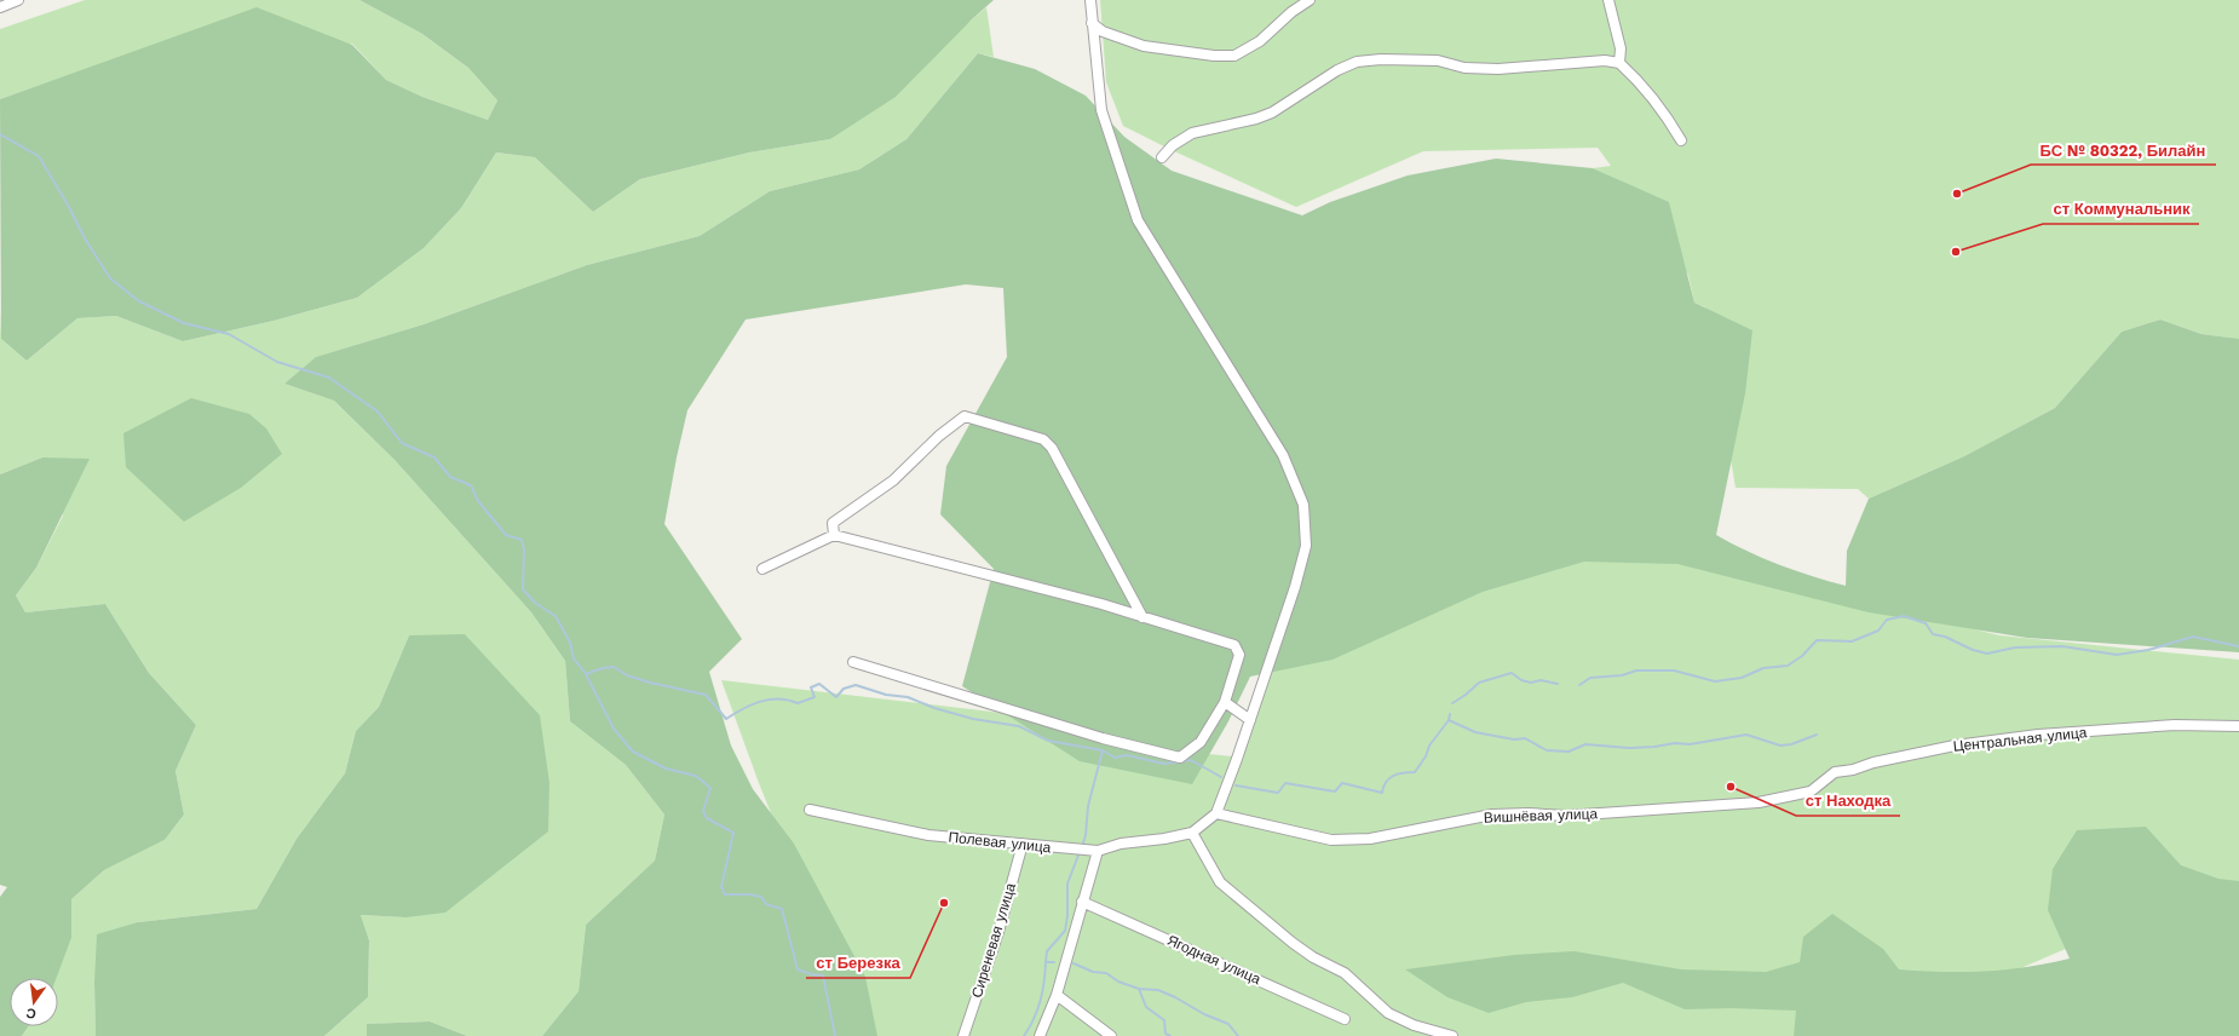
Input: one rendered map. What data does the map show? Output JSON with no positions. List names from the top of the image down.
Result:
{
  "streets": {
    "street": [
      "Центральная улица",
      "Вишнёвая улица",
      "Полевая улица",
      "Сиреневая улица",
      "Ягодная улица"
    ]
  },
  "crossings": [
    ["Центральная улица", "Вишнёвая улица"],
    ["Полевая улица", "Сиреневая улица"]
  ],
  "places": [
    "БС № 80322, Билайн",
    "ст Коммунальник",
    "ст Находка",
    "ст Березка"
  ],
  "north": "bottom"
}
